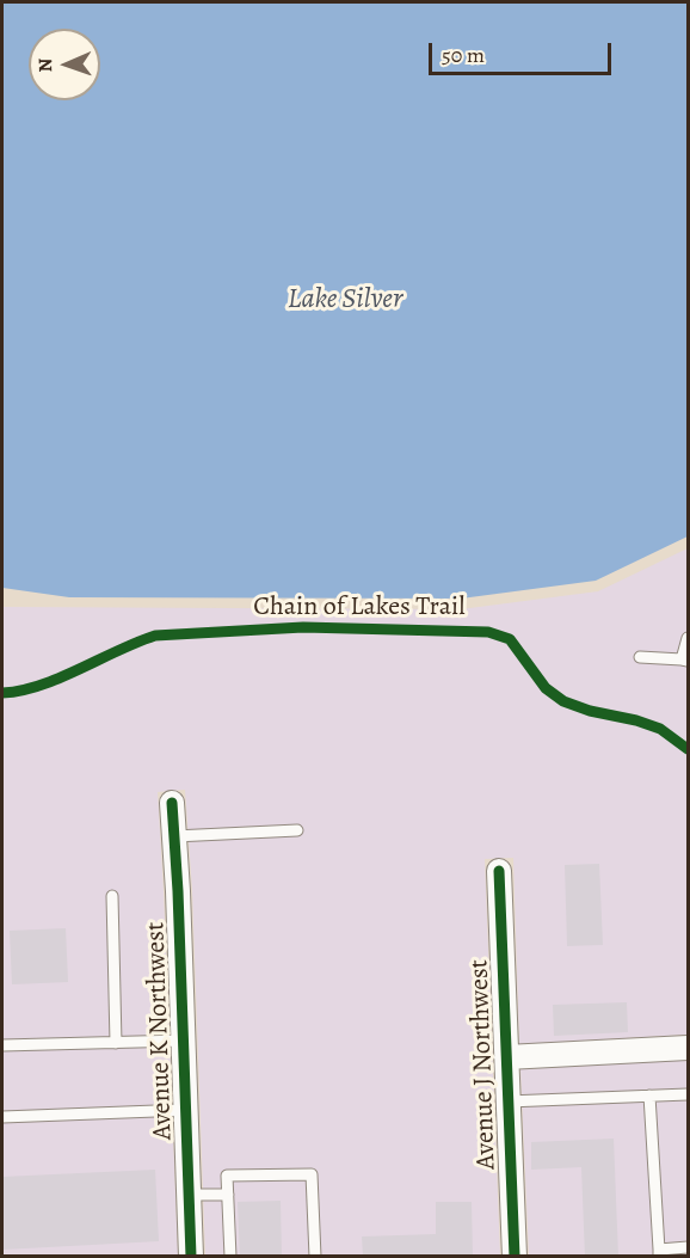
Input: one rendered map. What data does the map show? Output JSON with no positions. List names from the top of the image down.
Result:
{
  "streets": {
    "street": ["Avenue K Northwest", "Avenue J Northwest"],
    "cycle path": ["Chain of Lakes Trail"]
  },
  "water": ["Lake Silver"],
  "scale_bar": "50 m",
  "north": "left"
}
